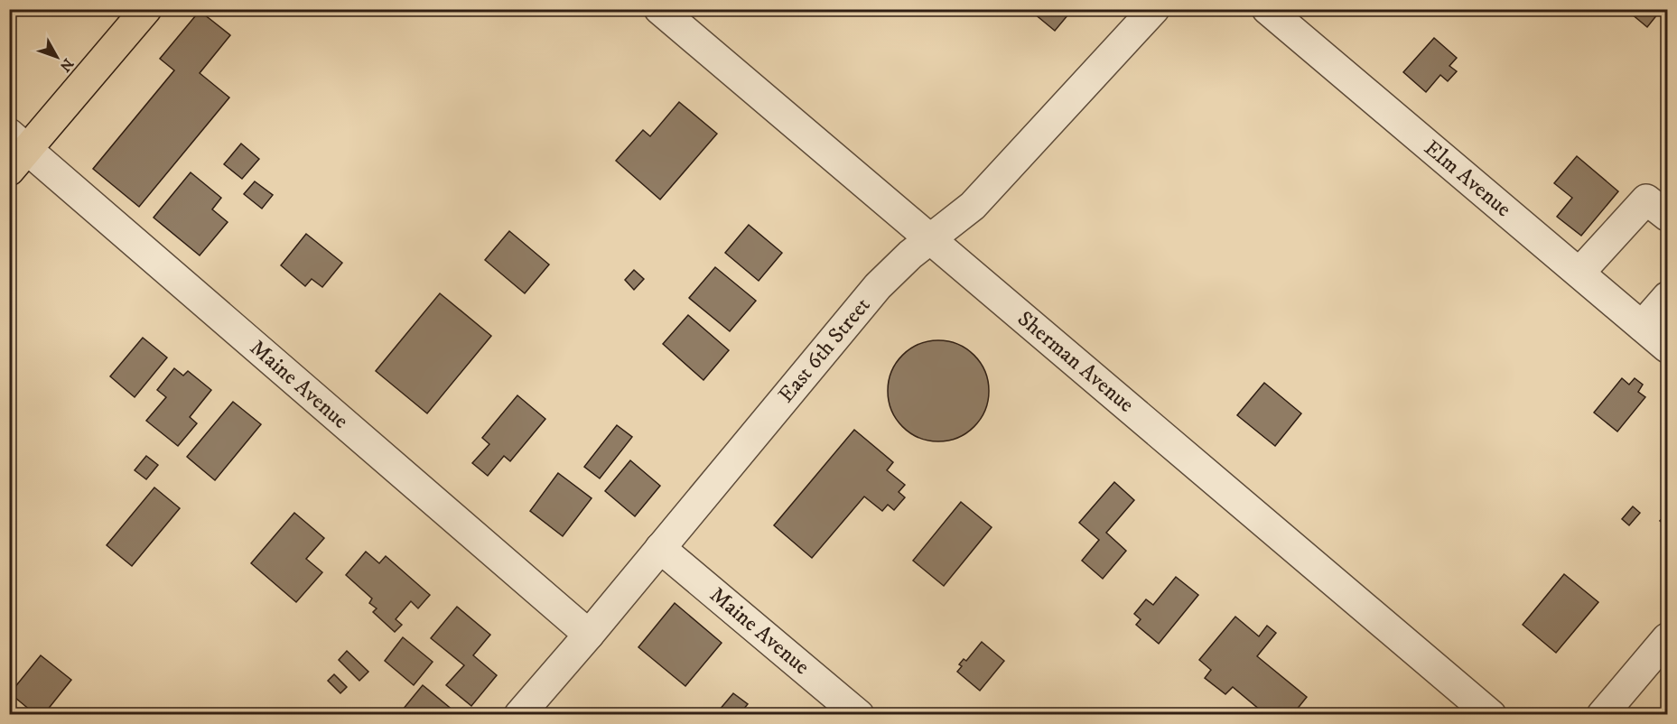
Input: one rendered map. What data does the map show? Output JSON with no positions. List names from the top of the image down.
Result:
{
  "streets": {
    "street": [
      "Elm Avenue",
      "East 6th Street",
      "Sherman Avenue",
      "Maine Avenue"
    ]
  },
  "crossings": [
    ["East 6th Street", "Sherman Avenue"],
    ["East 6th Street", "Maine Avenue"]
  ],
  "north": "bottom right"
}
